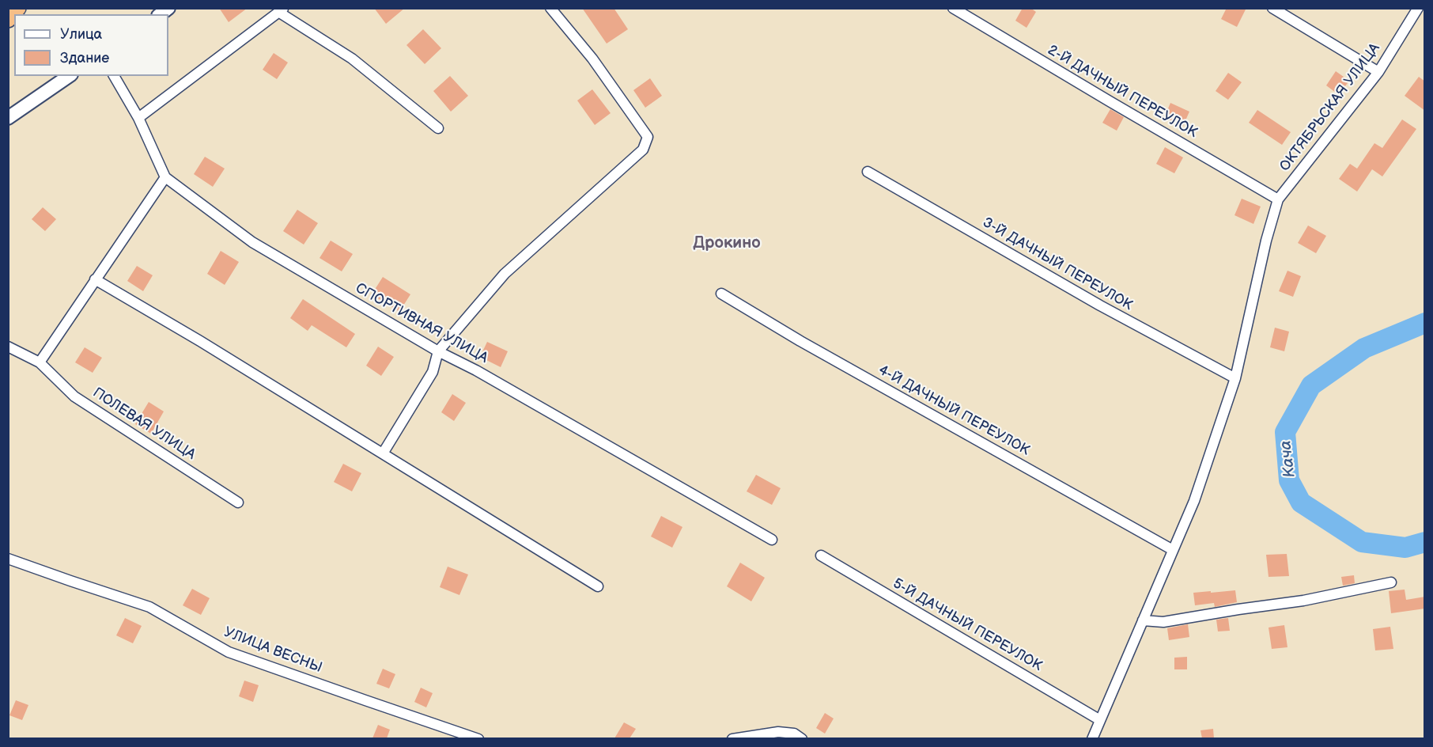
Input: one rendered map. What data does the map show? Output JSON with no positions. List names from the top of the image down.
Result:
{
  "streets": {
    "street": [
      "2-Й ДАЧНЫЙ ПЕРЕУЛОК",
      "ОКТЯБРЬСКАЯ УЛИЦА",
      "3-Й ДАЧНЫЙ ПЕРЕУЛОК",
      "СПОРТИВНАЯ УЛИЦА",
      "4-Й ДАЧНЫЙ ПЕРЕУЛОК",
      "ПОЛЕВАЯ УЛИЦА",
      "5-Й ДАЧНЫЙ ПЕРЕУЛОК",
      "УЛИЦА ВЕСНЫ"
    ]
  },
  "crossings": [
    ["2-Й ДАЧНЫЙ ПЕРЕУЛОК", "ОКТЯБРЬСКАЯ УЛИЦА"]
  ],
  "districts": ["Дрокино"],
  "water": ["Кача"],
  "legend": ["Улица", "Здание"]
}
